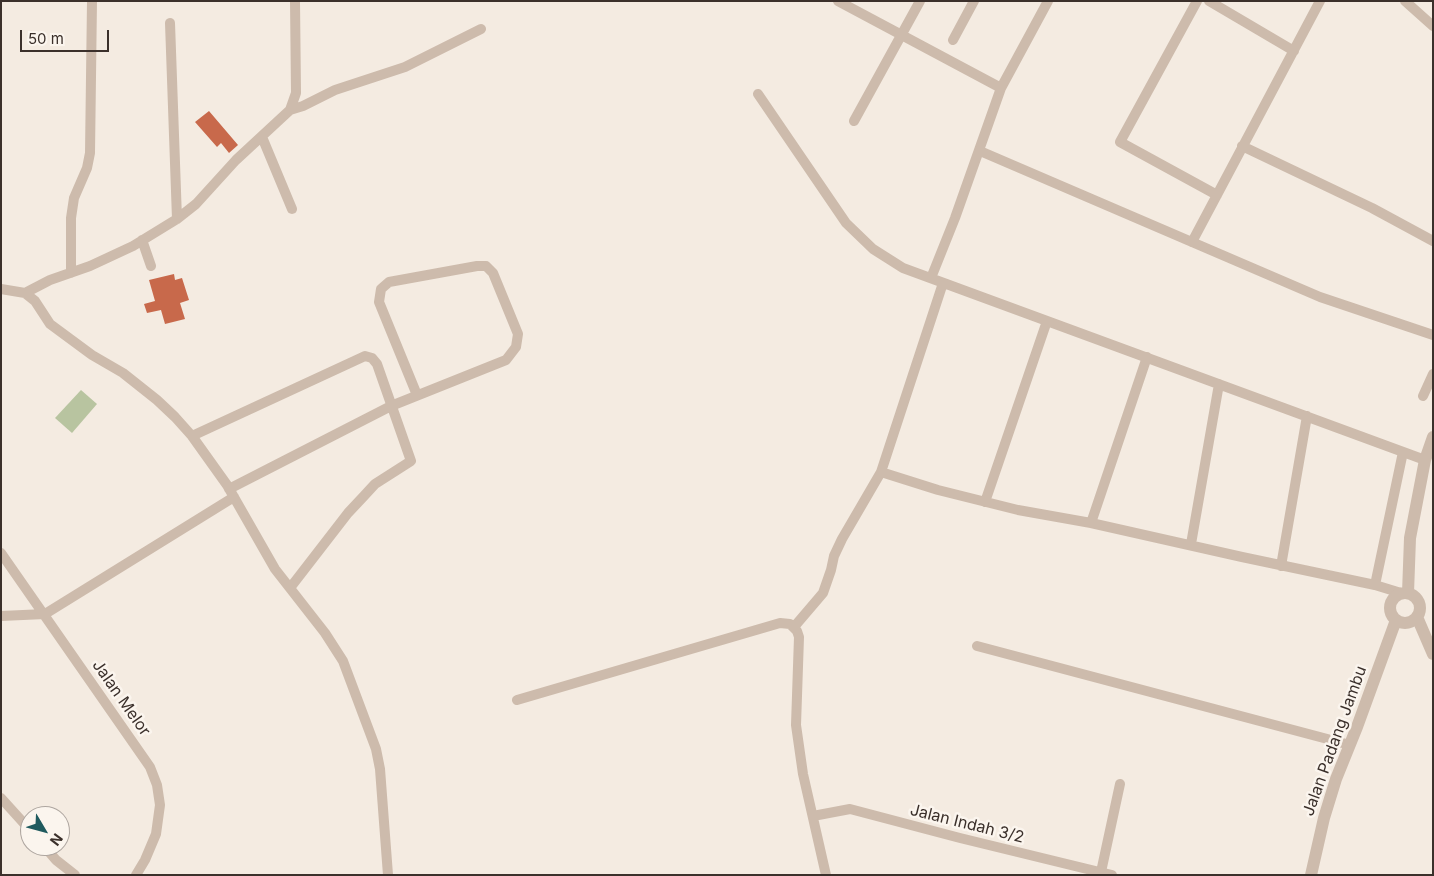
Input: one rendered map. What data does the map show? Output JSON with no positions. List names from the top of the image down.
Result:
{
  "streets": {
    "street": ["Jalan Melor", "Jalan Padang Jambu", "Jalan Indah 3/2"]
  },
  "scale_bar": "50 m",
  "north": "bottom right"
}
